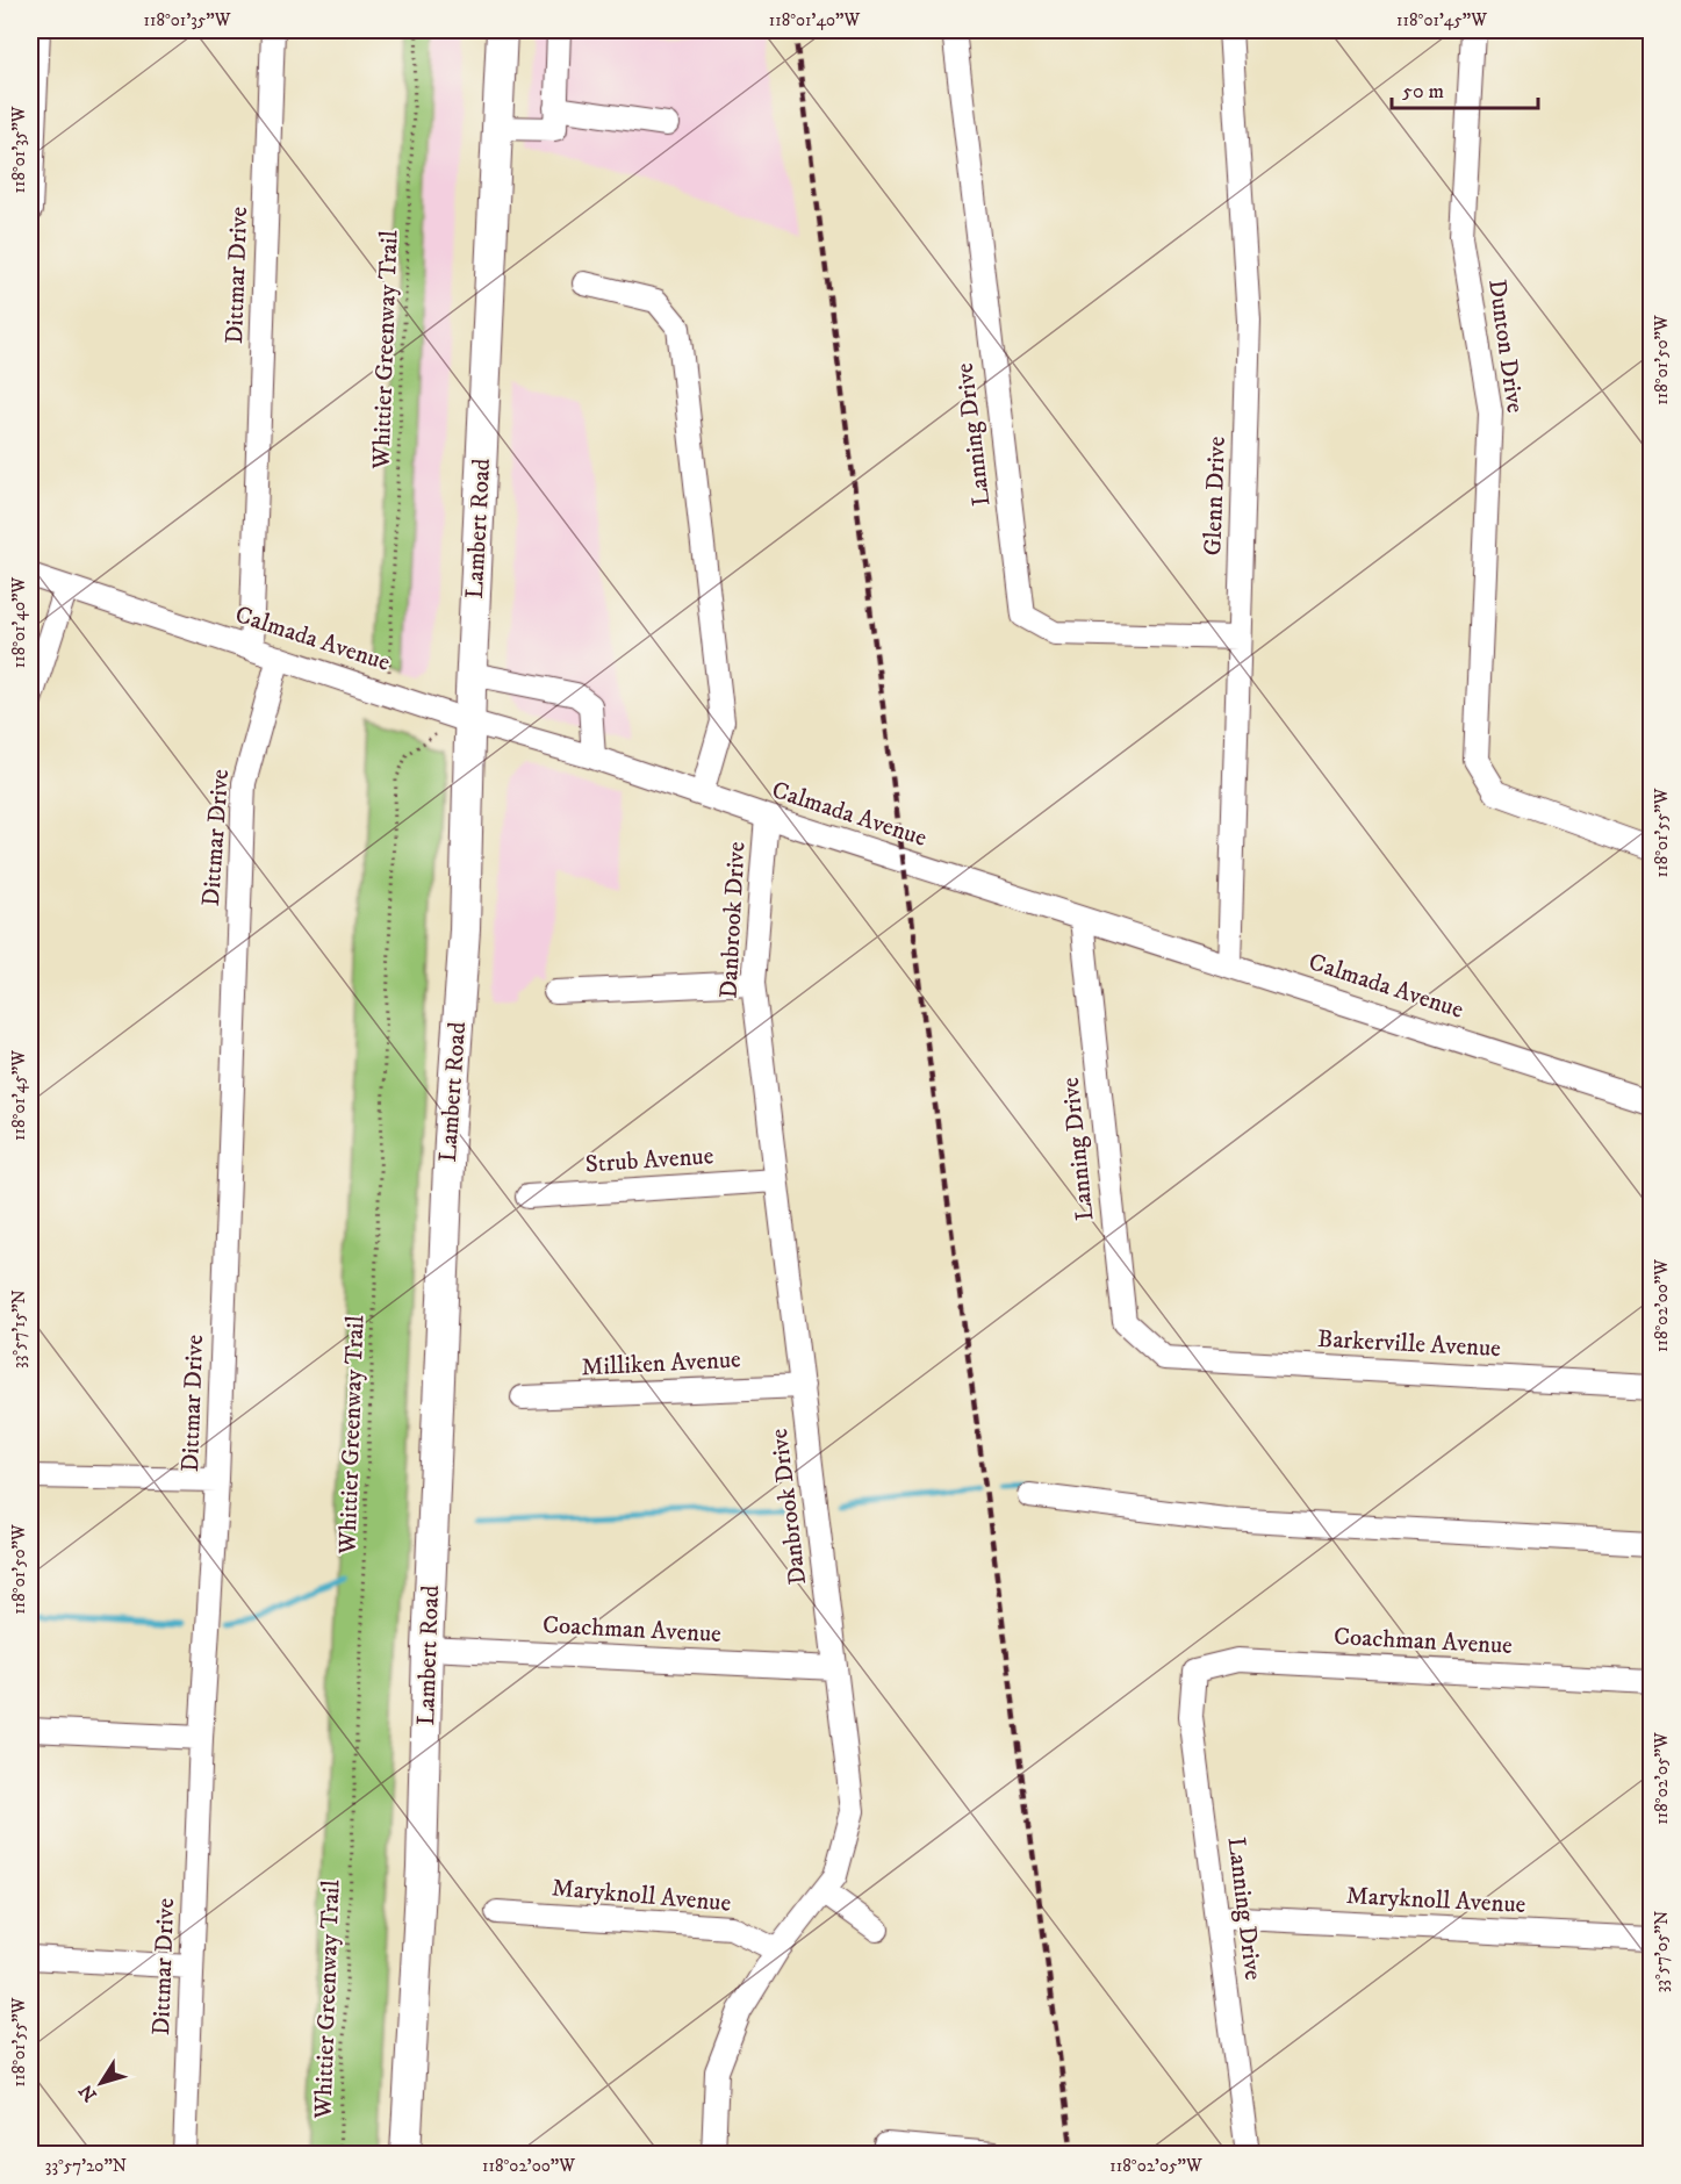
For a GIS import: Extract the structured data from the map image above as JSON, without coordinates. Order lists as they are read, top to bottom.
{
  "streets": {
    "main road": ["Lambert Road"],
    "street": [
      "Dittmar Drive",
      "Dunton Drive",
      "Lanning Drive",
      "Glenn Drive",
      "Calmada Avenue",
      "Danbrook Drive",
      "Strub Avenue",
      "Barkerville Avenue",
      "Milliken Avenue",
      "Coachman Avenue",
      "Maryknoll Avenue"
    ],
    "path": ["Whittier Greenway Trail"]
  },
  "crossings": [
    ["Dittmar Drive", "Calmada Avenue"],
    ["Lanning Drive", "Glenn Drive"],
    ["Lanning Drive", "Calmada Avenue"],
    ["Lanning Drive", "Barkerville Avenue"],
    ["Lanning Drive", "Coachman Avenue"],
    ["Lanning Drive", "Maryknoll Avenue"],
    ["Glenn Drive", "Calmada Avenue"],
    ["Lambert Road", "Calmada Avenue"],
    ["Lambert Road", "Coachman Avenue"],
    ["Calmada Avenue", "Danbrook Drive"],
    ["Danbrook Drive", "Strub Avenue"],
    ["Danbrook Drive", "Milliken Avenue"],
    ["Danbrook Drive", "Coachman Avenue"],
    ["Danbrook Drive", "Maryknoll Avenue"]
  ],
  "scale_bar": "50 m",
  "north": "bottom left",
  "coordinates": [
    "118°01'35\"W",
    "118°01'40\"W",
    "118°01'45\"W",
    "118°01'50\"W",
    "118°01'55\"W",
    "118°02'00\"W",
    "33°57'15\"N",
    "118°02'05\"W",
    "33°57'05\"N",
    "33°57'20\"N"
  ]
}
